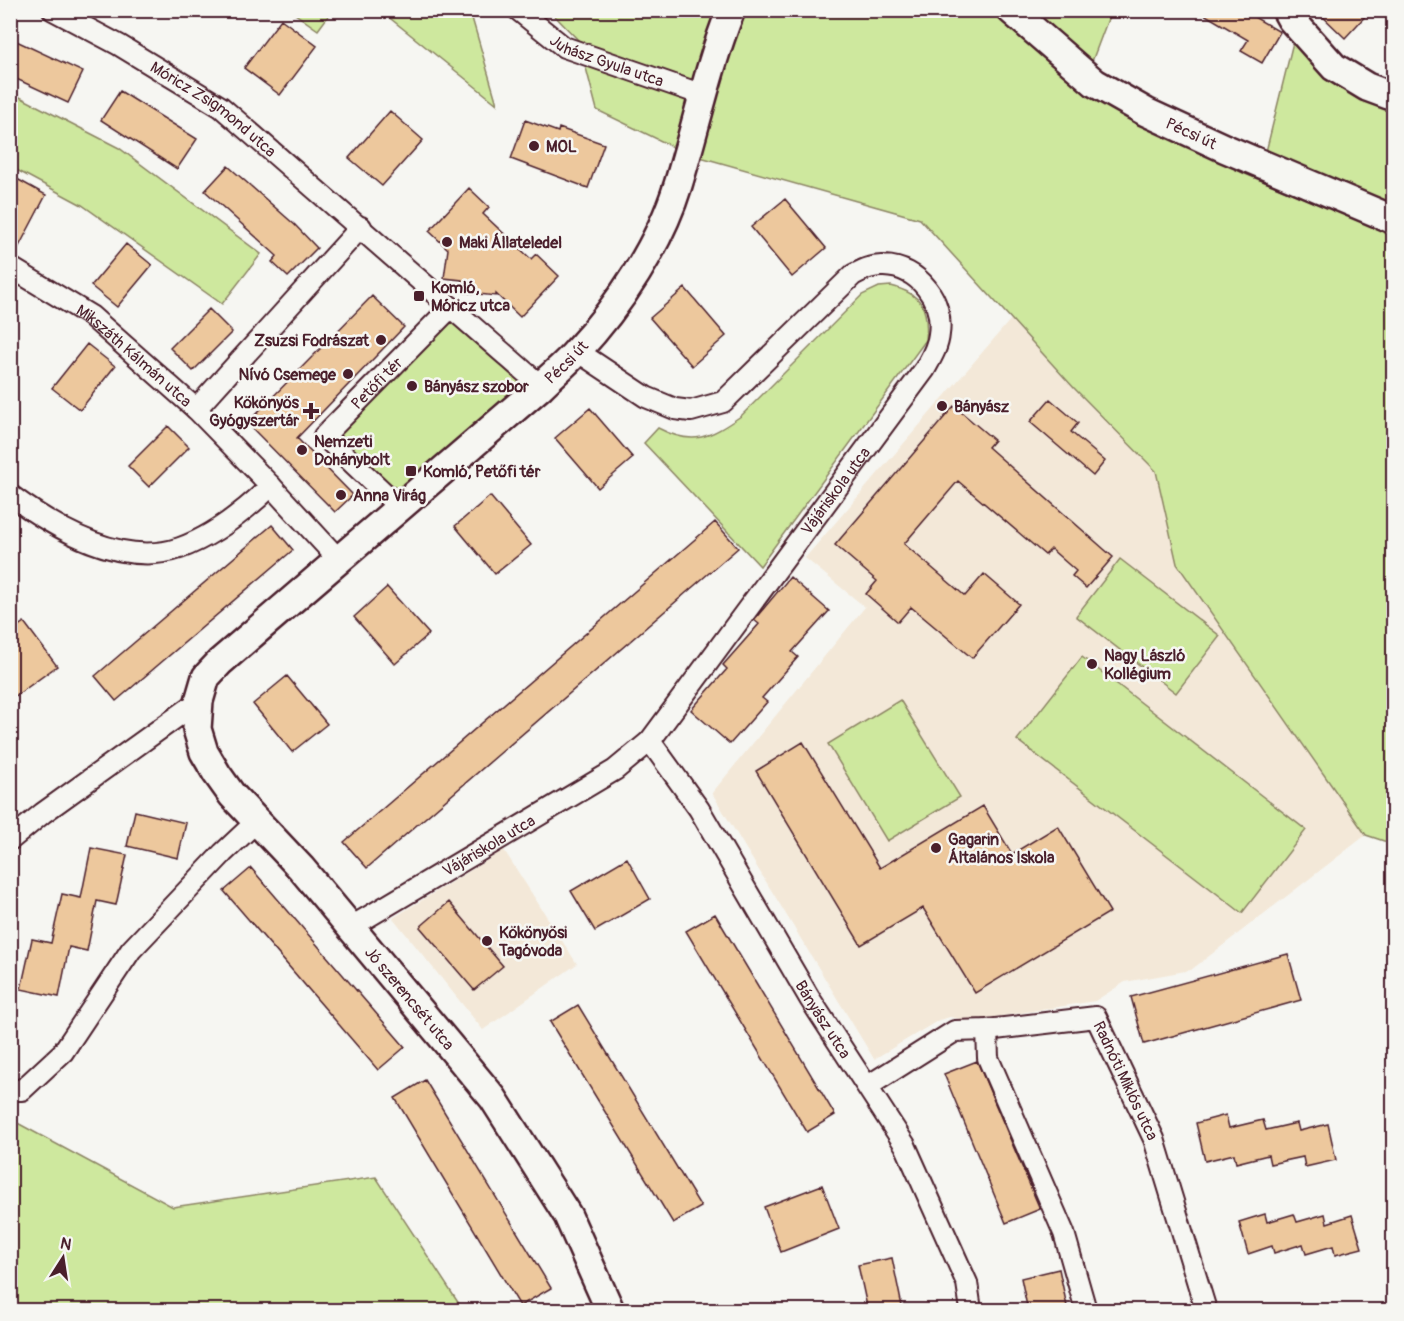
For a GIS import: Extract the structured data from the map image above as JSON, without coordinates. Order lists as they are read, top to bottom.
{
  "streets": {
    "main road": ["Pécsi út", "Jó szerencsét utca"],
    "street": [
      "Juhász Gyula utca",
      "Móricz Zsigmond utca",
      "Mikszáth Kálmán utca",
      "Petőfi tér",
      "Vájáriskola utca",
      "Bányász utca",
      "Radnóti Miklós utca"
    ]
  },
  "crossings": [
    ["Juhász Gyula utca", "Pécsi út"],
    ["Móricz Zsigmond utca", "Pécsi út"],
    ["Móricz Zsigmond utca", "Petőfi tér"],
    ["Pécsi út", "Mikszáth Kálmán utca"],
    ["Pécsi út", "Petőfi tér"],
    ["Pécsi út", "Vájáriskola utca"],
    ["Pécsi út", "Jó szerencsét utca"],
    ["Vájáriskola utca", "Jó szerencsét utca"],
    ["Vájáriskola utca", "Bányász utca"],
    ["Bányász utca", "Radnóti Miklós utca"]
  ],
  "places": {
    "other": [
      "MOL",
      "Maki Állateledel",
      "Zsuzsi Fodrászat",
      "Nívó Csemege",
      "Bányász szobor",
      "Bányász",
      "Nemzeti Dohánybolt",
      "Anna Virág",
      "Nagy László Kollégium",
      "Gagarin Általános Iskola",
      "Kökönyösi Tagóvoda"
    ],
    "transit": ["Komló, Móricz utca", "Komló, Petőfi tér"],
    "health": ["Kökönyös Gyógyszertár"]
  },
  "north": "top"
}
